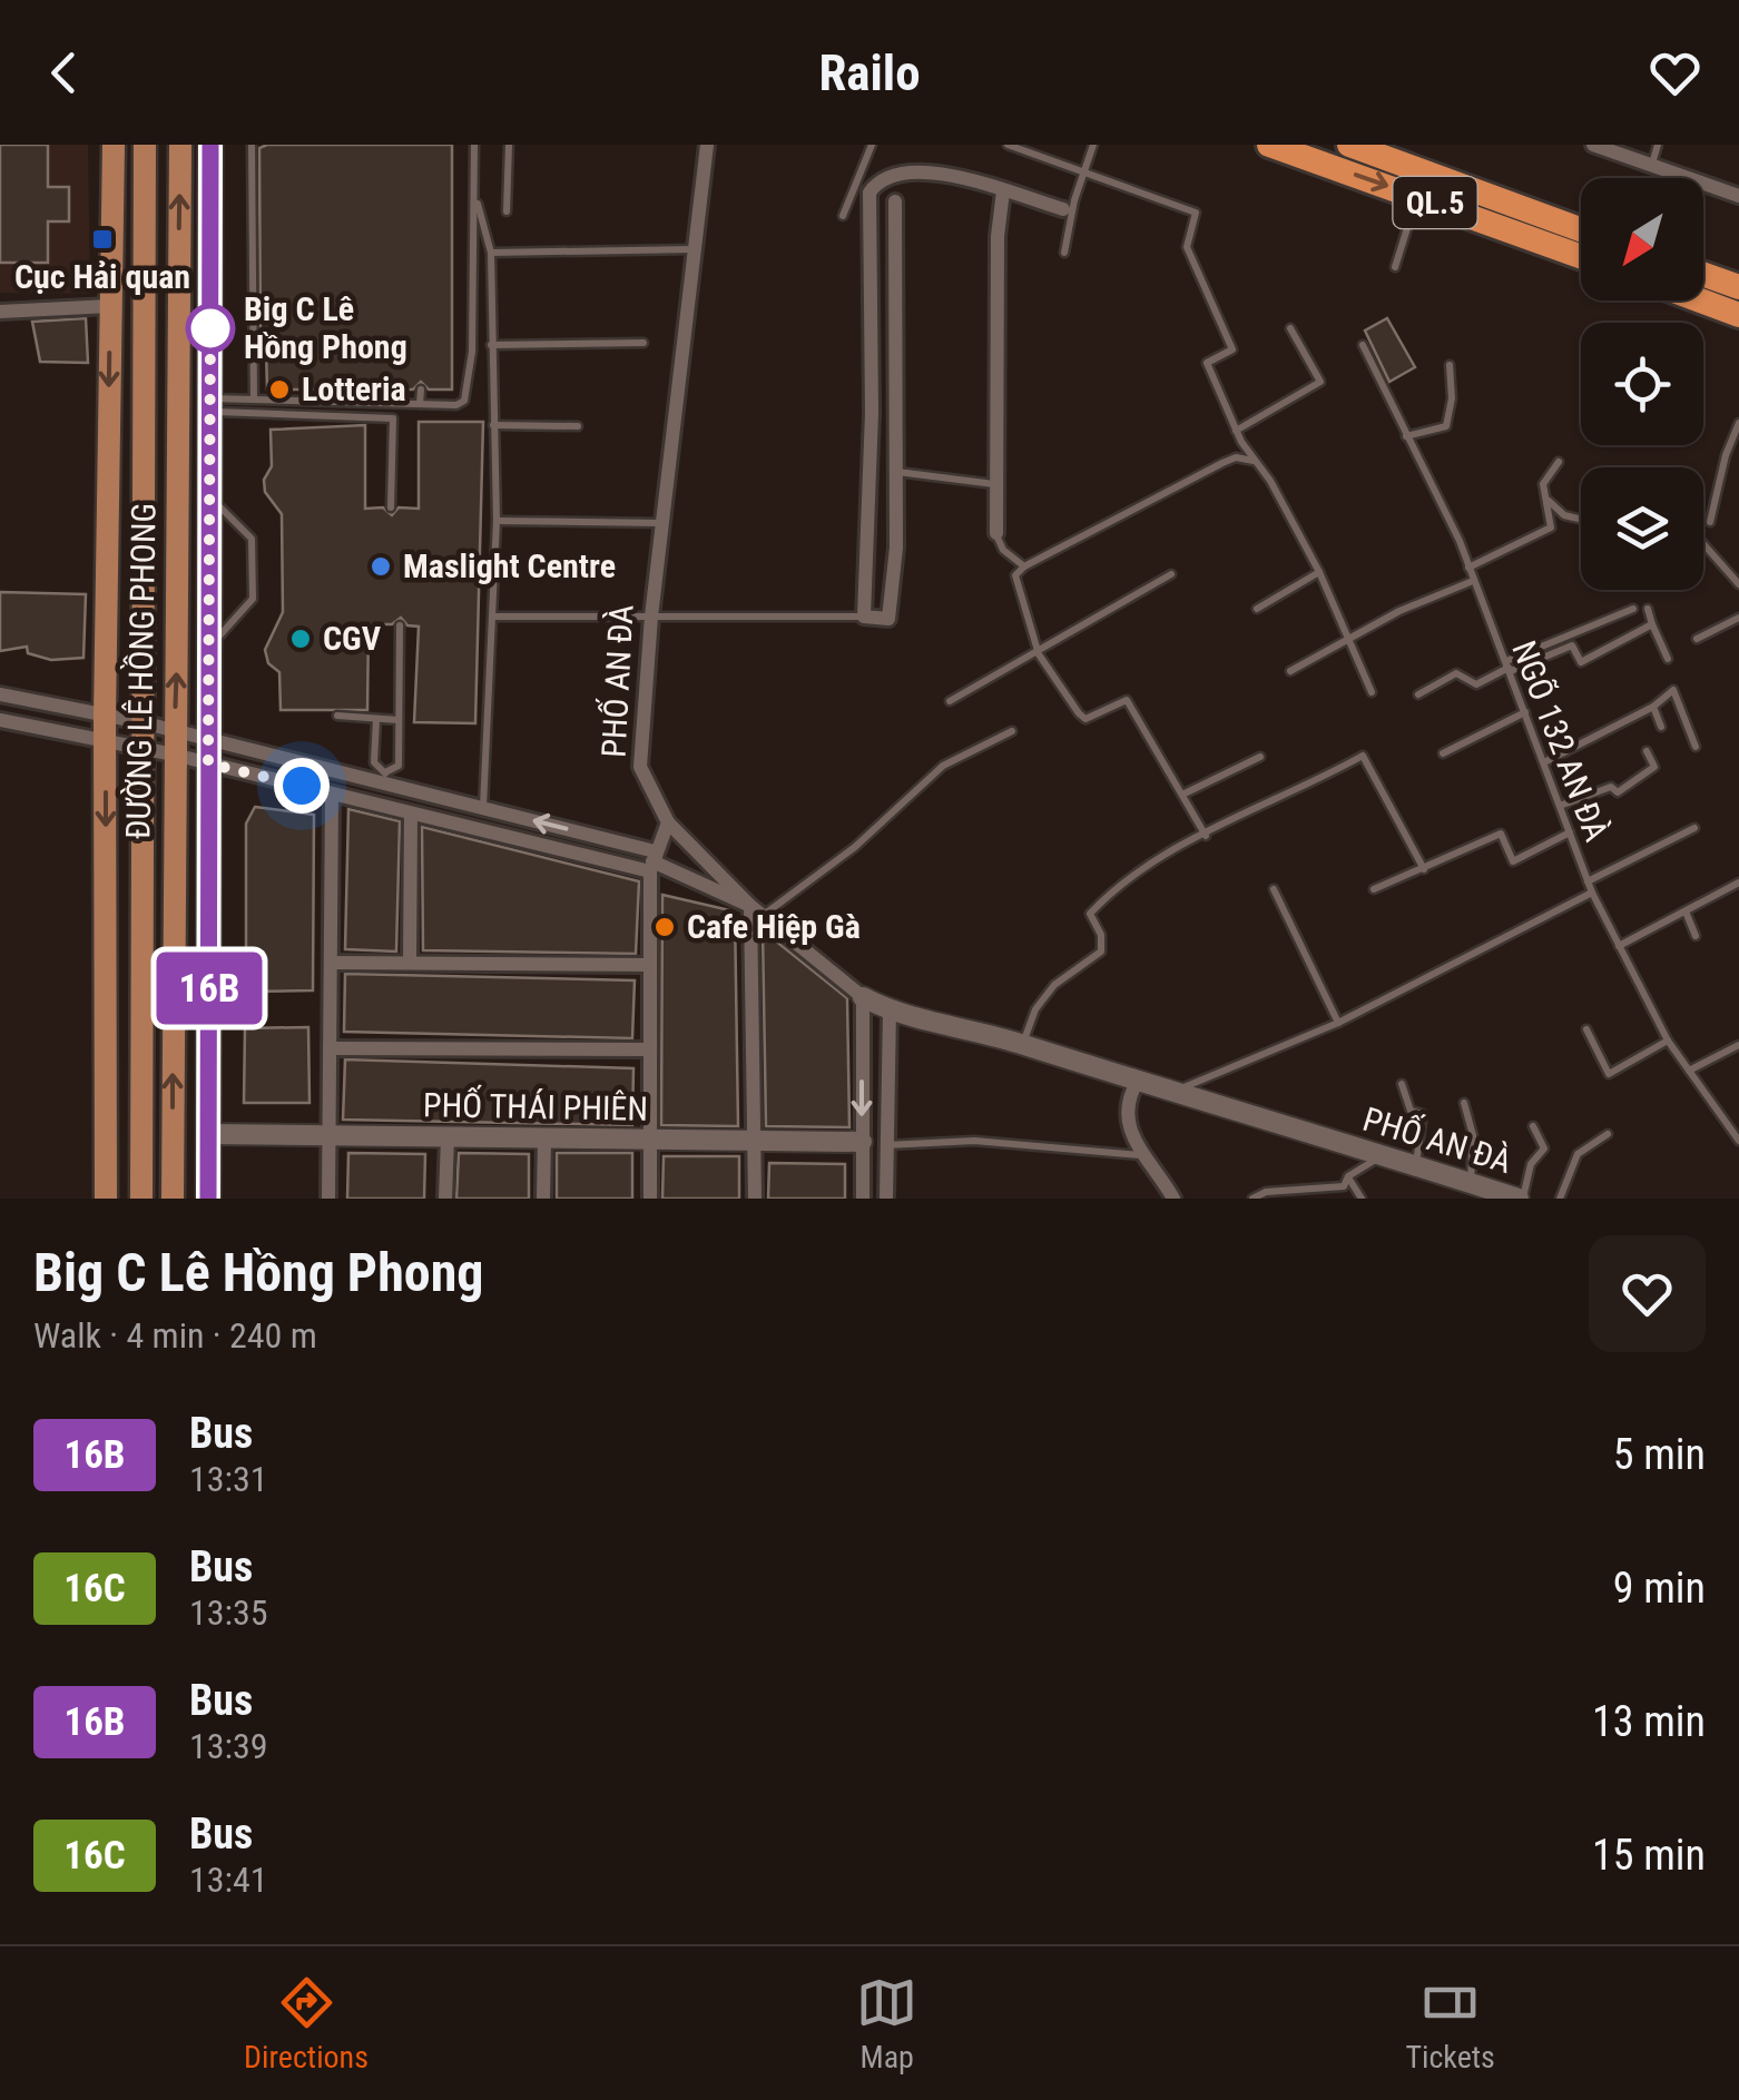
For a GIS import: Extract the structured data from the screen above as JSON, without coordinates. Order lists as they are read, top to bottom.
{
  "streets": {
    "highway": ["QL.5"],
    "main road": ["ĐƯỜNG LÊ HỒNG PHONG"],
    "street": ["PHỐ AN ĐÀ", "PHỐ THÁI PHIÊN"],
    "lane": ["NGÕ 132 AN ĐÀ"]
  },
  "crossings": [
    ["ĐƯỜNG LÊ HỒNG PHONG", "PHỐ THÁI PHIÊN"]
  ],
  "places": {
    "transit": ["Cục Hải quan"],
    "other": [
      "Big C Lê Hồng Phong",
      "Lotteria",
      "Maslight Centre",
      "CGV",
      "Cafe Hiệp Gà"
    ]
  },
  "lines": ["bus line 16B"],
  "north": "bottom left",
  "page": {
    "header": "Railo",
    "on_map": "16B",
    "heading": ["Big C Lê Hồng Phong", "Walk · 4 min · 240 m"],
    "list": [
      {
        "mark": "16B",
        "name": "Bus",
        "note": "13:31",
        "value": "5 min"
      },
      {
        "mark": "16C",
        "name": "Bus",
        "note": "13:35",
        "value": "9 min"
      },
      {
        "mark": "16B",
        "name": "Bus",
        "note": "13:39",
        "value": "13 min"
      },
      {
        "mark": "16C",
        "name": "Bus",
        "note": "13:41",
        "value": "15 min"
      }
    ],
    "tabs": ["Directions", "Map", "Tickets"]
  }
}
